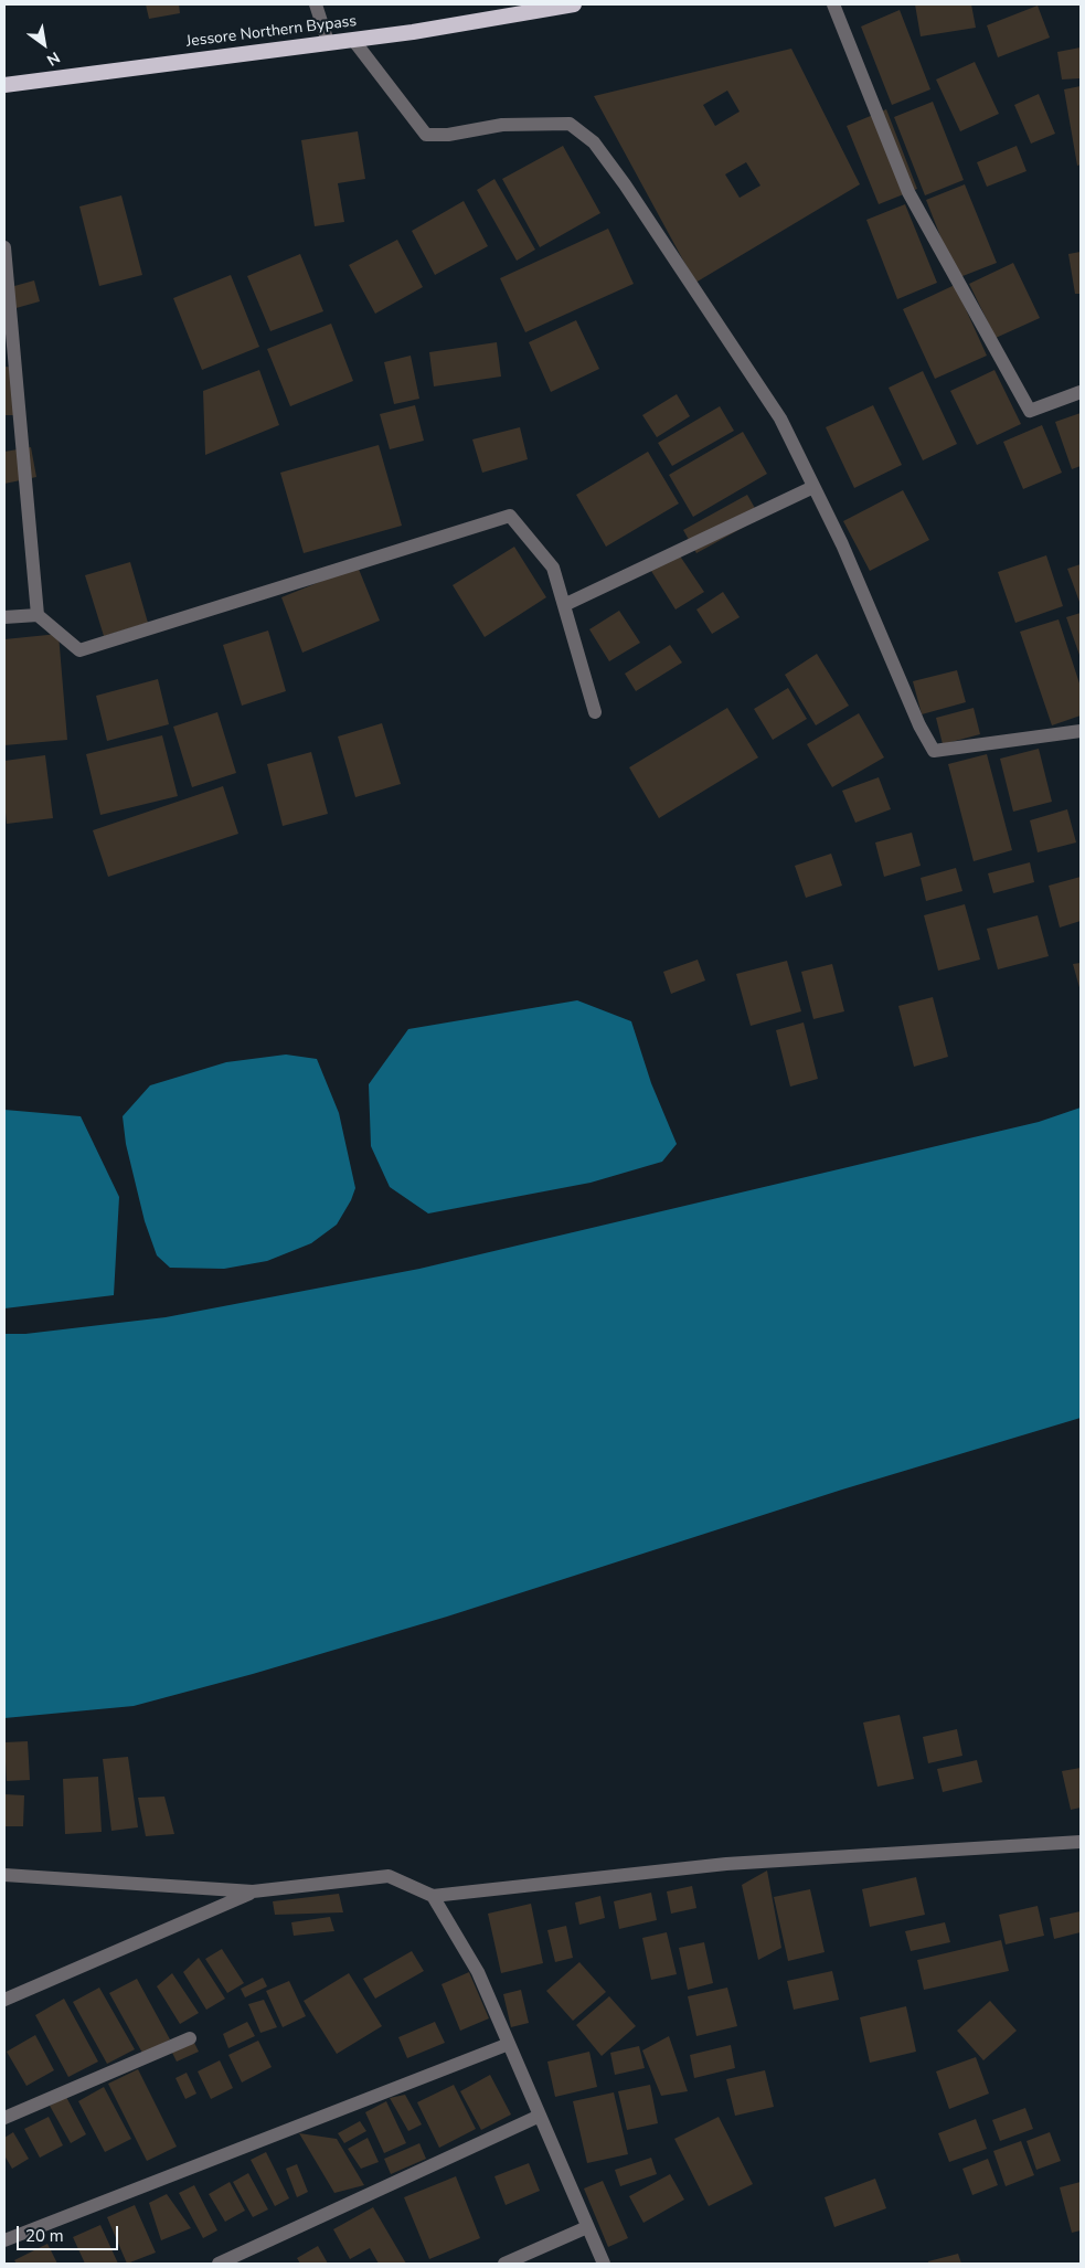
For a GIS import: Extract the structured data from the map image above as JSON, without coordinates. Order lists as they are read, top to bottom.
{
  "streets": {
    "highway": ["Jessore Northern Bypass"]
  },
  "scale_bar": "20 m",
  "north": "bottom right"
}
